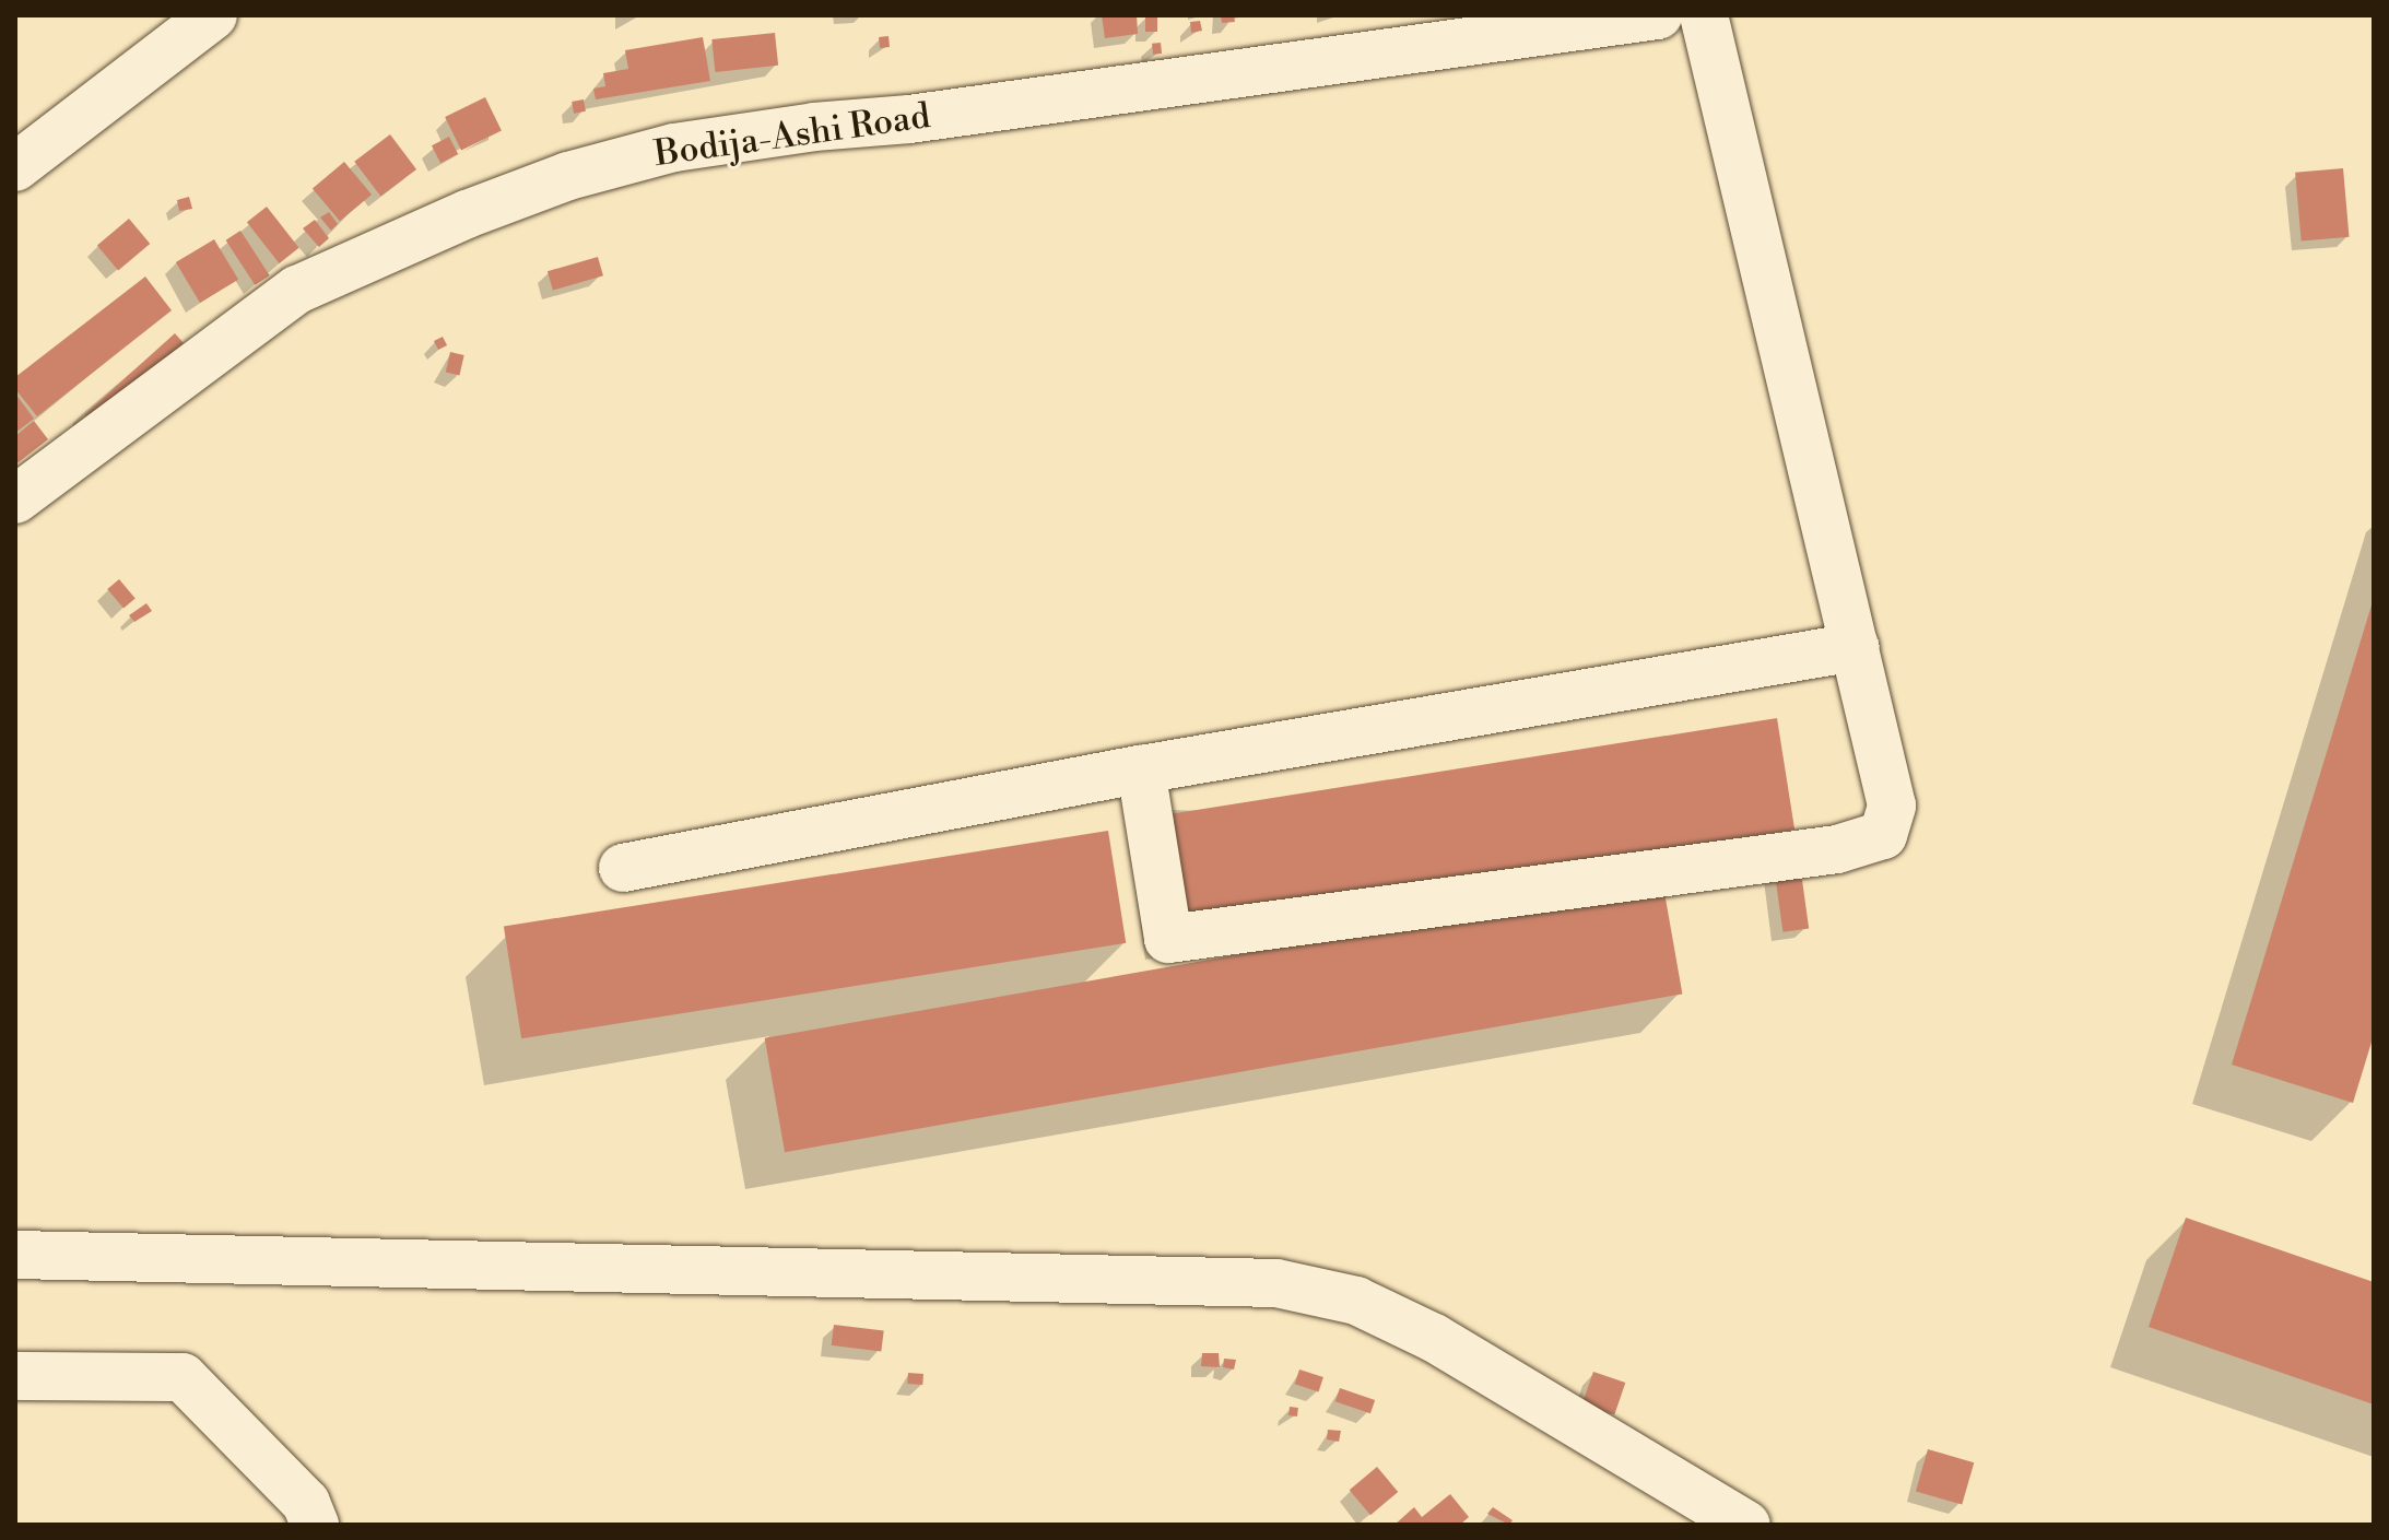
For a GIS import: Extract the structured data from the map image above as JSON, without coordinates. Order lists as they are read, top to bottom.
{
  "streets": {
    "street": ["Bodija-Ashi Road"]
  }
}
